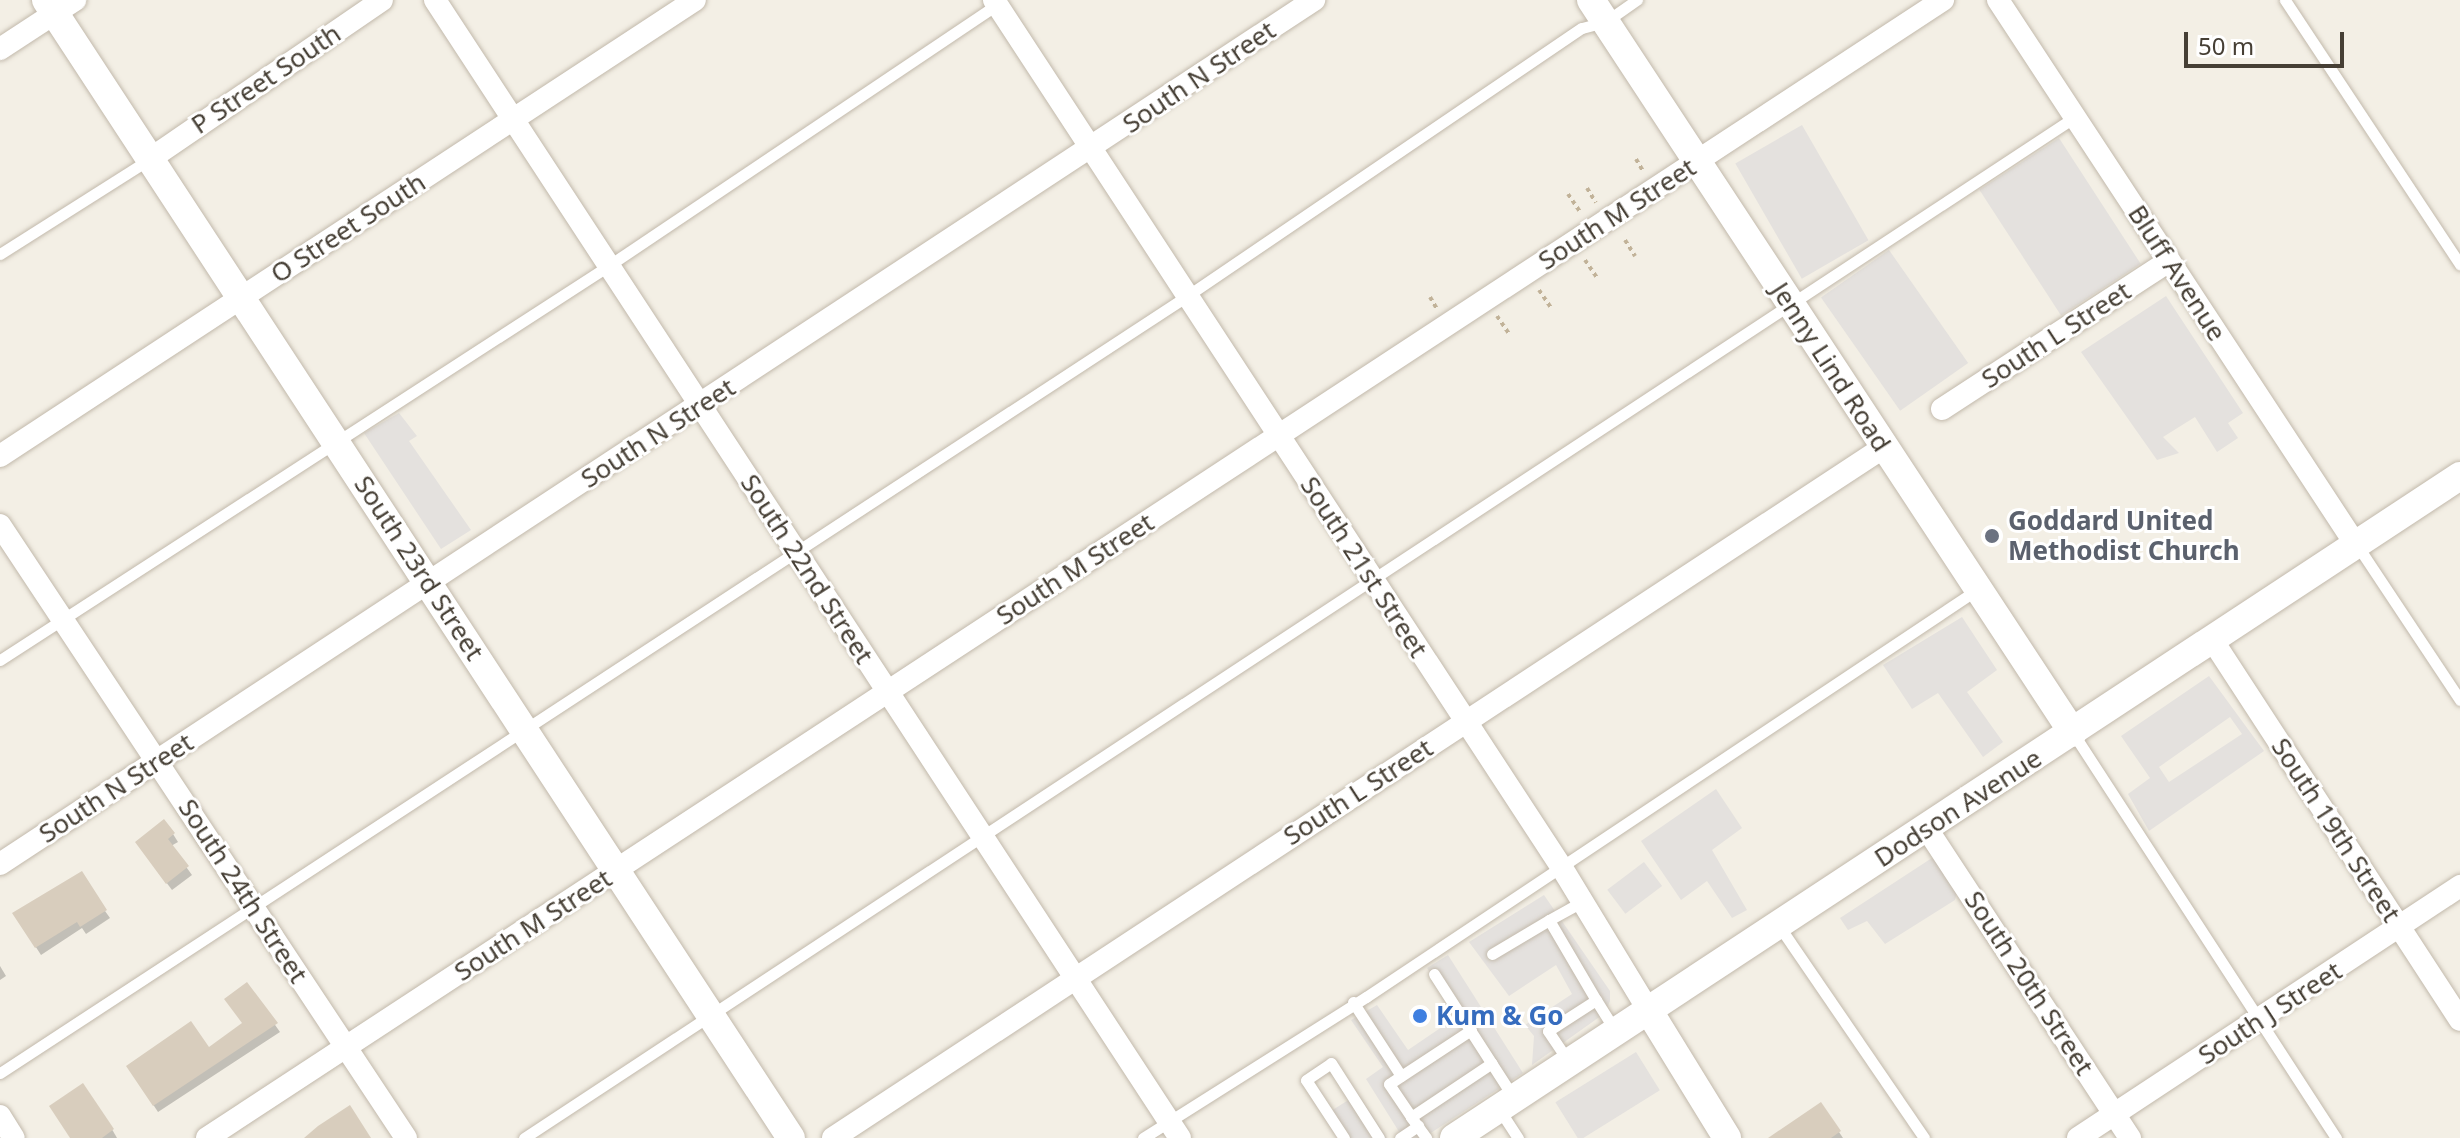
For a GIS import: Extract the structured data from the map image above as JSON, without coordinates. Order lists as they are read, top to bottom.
{
  "streets": {
    "street": [
      "South N Street",
      "P Street South",
      "South M Street",
      "O Street South",
      "Bluff Avenue",
      "South L Street",
      "Jenny Lind Road",
      "South 21st Street",
      "South 23rd Street",
      "South 22nd Street",
      "Dodson Avenue",
      "South 19th Street",
      "South 24th Street",
      "South 20th Street",
      "South J Street"
    ]
  },
  "crossings": [
    ["South N Street", "South 21st Street"],
    ["South N Street", "South 23rd Street"],
    ["South N Street", "South 22nd Street"],
    ["South N Street", "South 24th Street"],
    ["P Street South", "South 23rd Street"],
    ["South M Street", "Jenny Lind Road"],
    ["South M Street", "South 21st Street"],
    ["South M Street", "South 23rd Street"],
    ["South M Street", "South 22nd Street"],
    ["South M Street", "South 24th Street"],
    ["O Street South", "South 23rd Street"],
    ["O Street South", "South 22nd Street"],
    ["Bluff Avenue", "South L Street"],
    ["Bluff Avenue", "Dodson Avenue"],
    ["South L Street", "Jenny Lind Road"],
    ["South L Street", "South 21st Street"],
    ["South L Street", "South 22nd Street"],
    ["Jenny Lind Road", "Dodson Avenue"],
    ["South 21st Street", "Dodson Avenue"],
    ["Dodson Avenue", "South 19th Street"],
    ["Dodson Avenue", "South 20th Street"],
    ["South 19th Street", "South J Street"],
    ["South 20th Street", "South J Street"]
  ],
  "places": ["Goddard United Methodist Church", "Kum & Go"],
  "scale_bar": "50 m"
}
